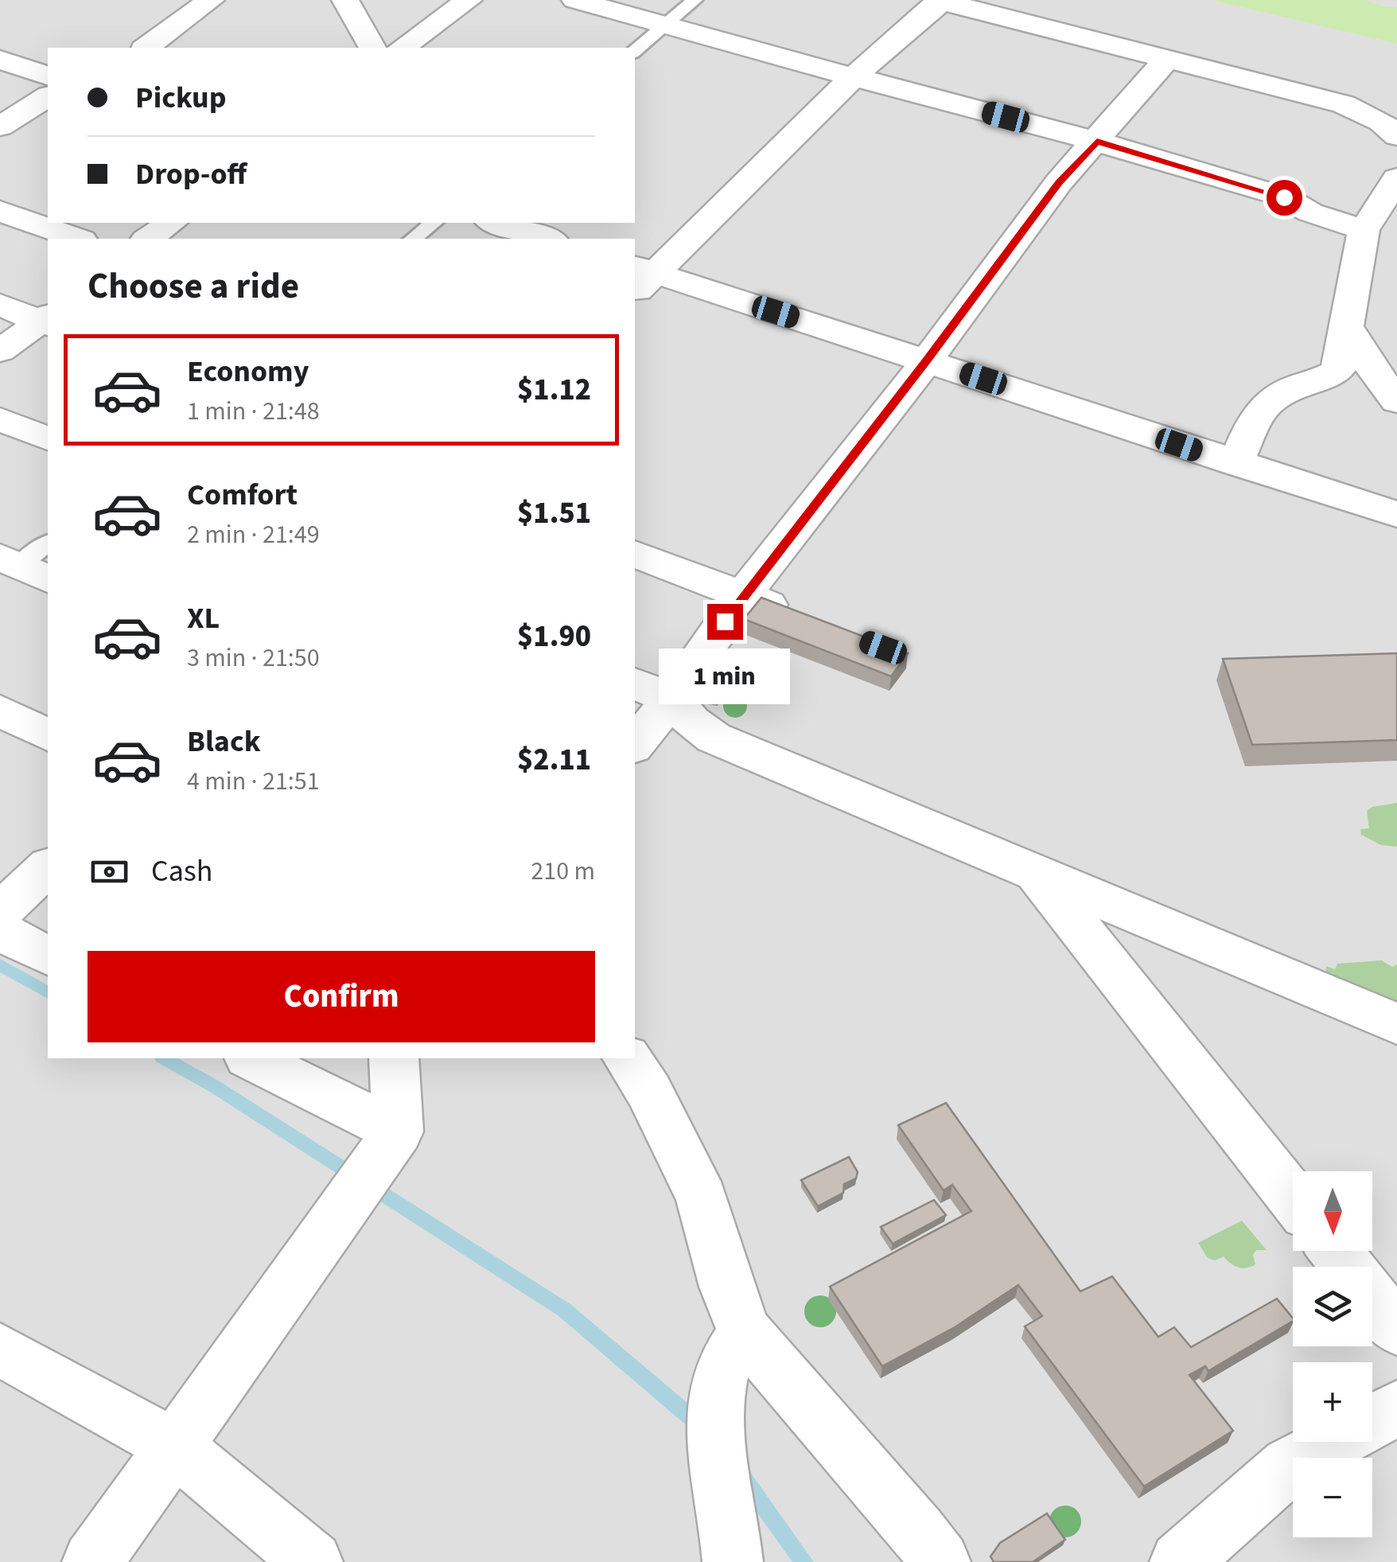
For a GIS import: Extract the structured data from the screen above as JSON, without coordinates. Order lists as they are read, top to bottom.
{
  "north": "bottom",
  "page": {
    "banner": ["Pickup", "Drop-off"],
    "heading": "Choose a ride",
    "list": [
      {
        "name": "Economy",
        "note": "1 min · 21:48",
        "value": "$1.12"
      },
      {
        "name": "Comfort",
        "note": "2 min · 21:49",
        "value": "$1.51"
      },
      {
        "name": "XL",
        "note": "3 min · 21:50",
        "value": "$1.90"
      },
      {
        "name": "Black",
        "note": "4 min · 21:51",
        "value": "$2.11"
      }
    ],
    "bubble": "1 min",
    "pay": ["Cash", "210 m"],
    "buttons": "Confirm",
    "map_buttons": ["+", "−"]
  }
}
